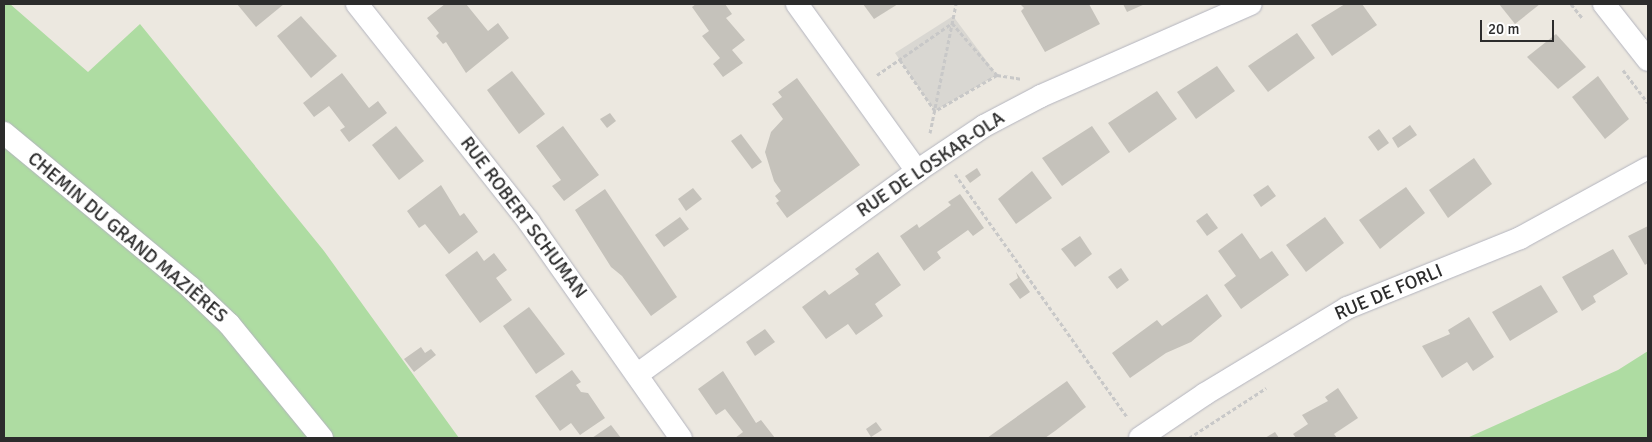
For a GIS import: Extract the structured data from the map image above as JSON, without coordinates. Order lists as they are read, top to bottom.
{
  "streets": {
    "street": [
      "RUE DE LOSKAR-OLA",
      "RUE ROBERT SCHUMAN",
      "CHEMIN DU GRAND MAZIÈRES",
      "RUE DE FORLI"
    ]
  },
  "crossings": [
    ["RUE DE LOSKAR-OLA", "RUE ROBERT SCHUMAN"]
  ],
  "scale_bar": "20 m"
}
